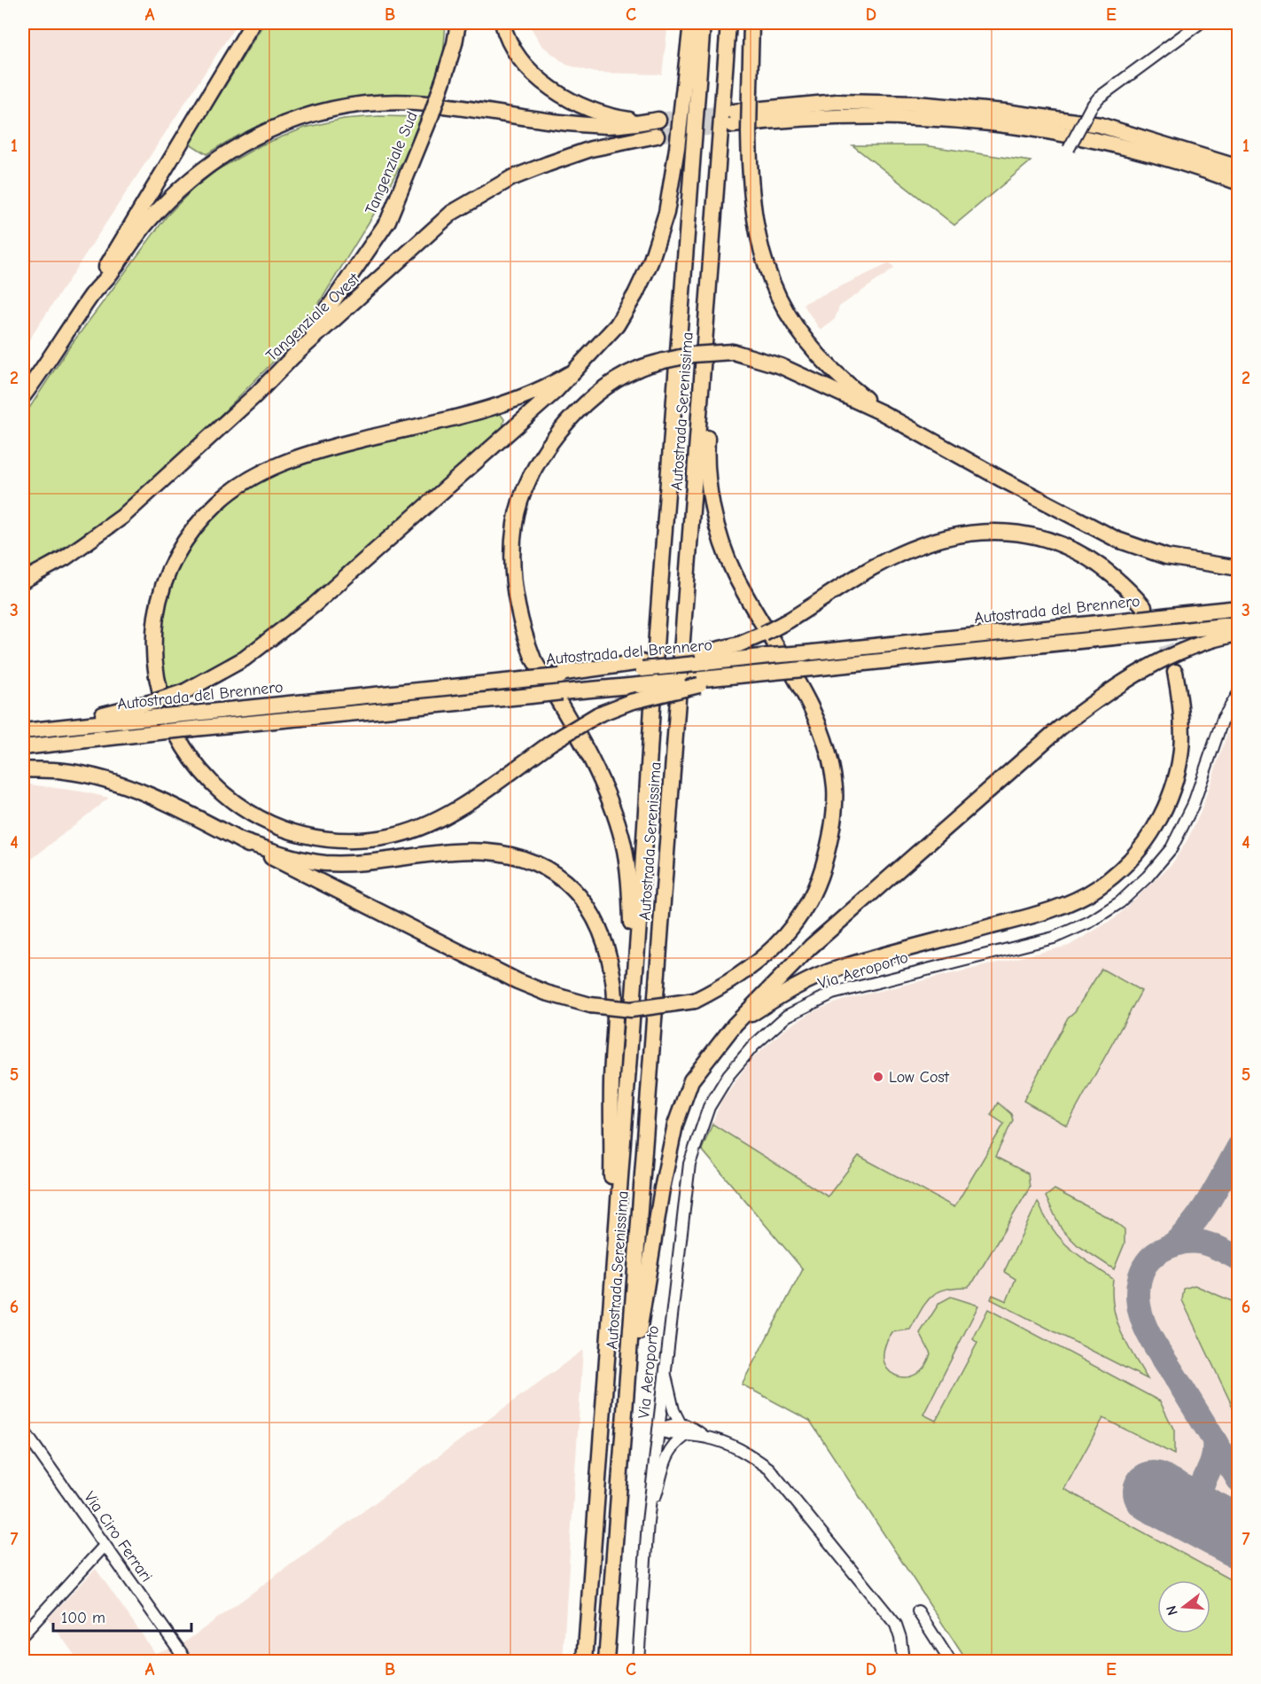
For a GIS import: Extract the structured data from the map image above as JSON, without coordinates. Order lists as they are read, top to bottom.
{
  "streets": {
    "highway": [
      "Tangenziale Sud",
      "Tangenziale Ovest",
      "Autostrada Serenissima",
      "Autostrada del Brennero"
    ],
    "street": ["Via Aeroporto", "Via Ciro Ferrari"]
  },
  "crossings": [
    ["Tangenziale Sud", "Tangenziale Ovest"]
  ],
  "places": ["Low Cost"],
  "scale_bar": "100 m",
  "north": "left",
  "grid": {
    "columns": [
      "A",
      "B",
      "C",
      "D",
      "E"
    ],
    "rows": [
      "1",
      "2",
      "3",
      "4",
      "5",
      "6",
      "7"
    ]
  }
}
